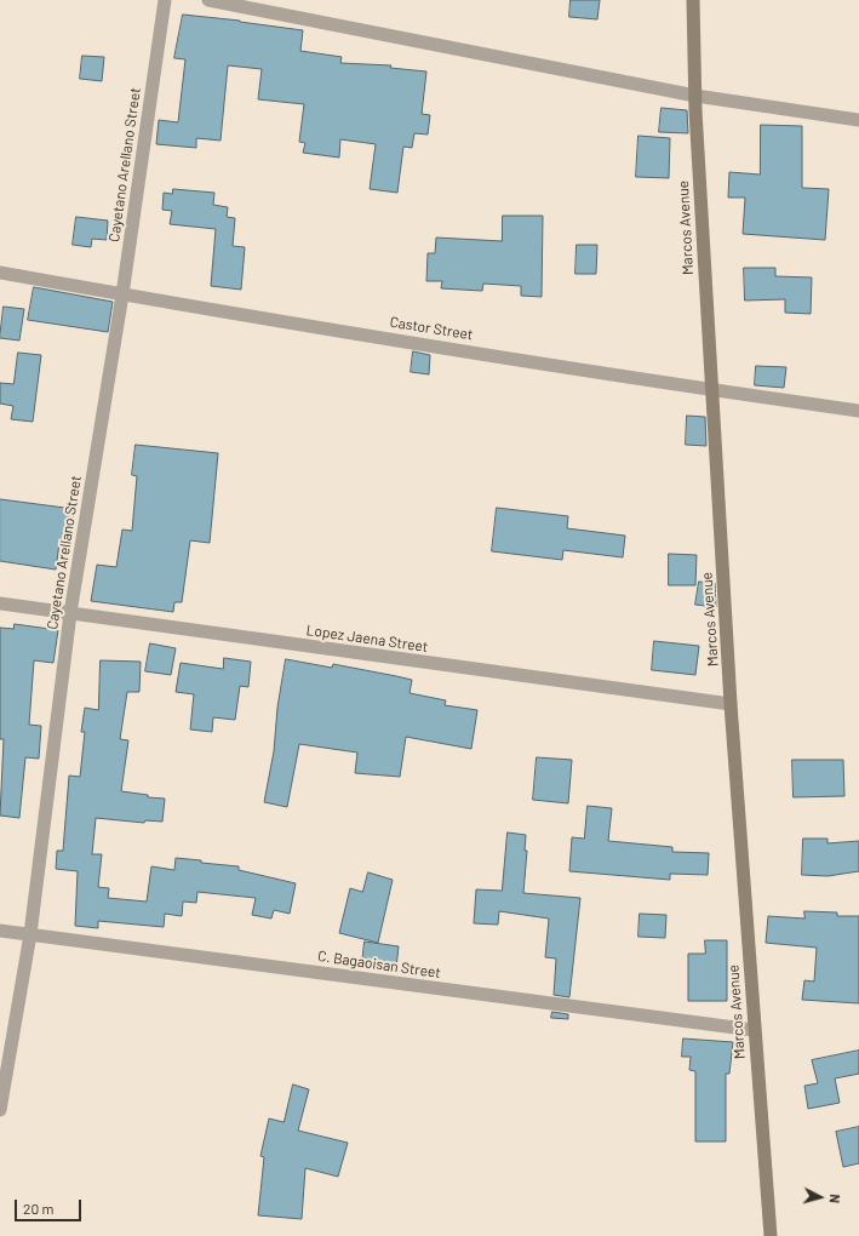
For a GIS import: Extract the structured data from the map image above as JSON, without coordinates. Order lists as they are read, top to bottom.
{
  "streets": {
    "main road": ["Marcos Avenue"],
    "street": [
      "Cayetano Arellano Street",
      "Castor Street",
      "Lopez Jaena Street",
      "C. Bagaoisan Street"
    ]
  },
  "crossings": [
    ["Cayetano Arellano Street", "Castor Street"],
    ["Cayetano Arellano Street", "Lopez Jaena Street"],
    ["Cayetano Arellano Street", "C. Bagaoisan Street"],
    ["Marcos Avenue", "Castor Street"],
    ["Marcos Avenue", "Lopez Jaena Street"],
    ["Marcos Avenue", "C. Bagaoisan Street"]
  ],
  "scale_bar": "20 m",
  "north": "right"
}
